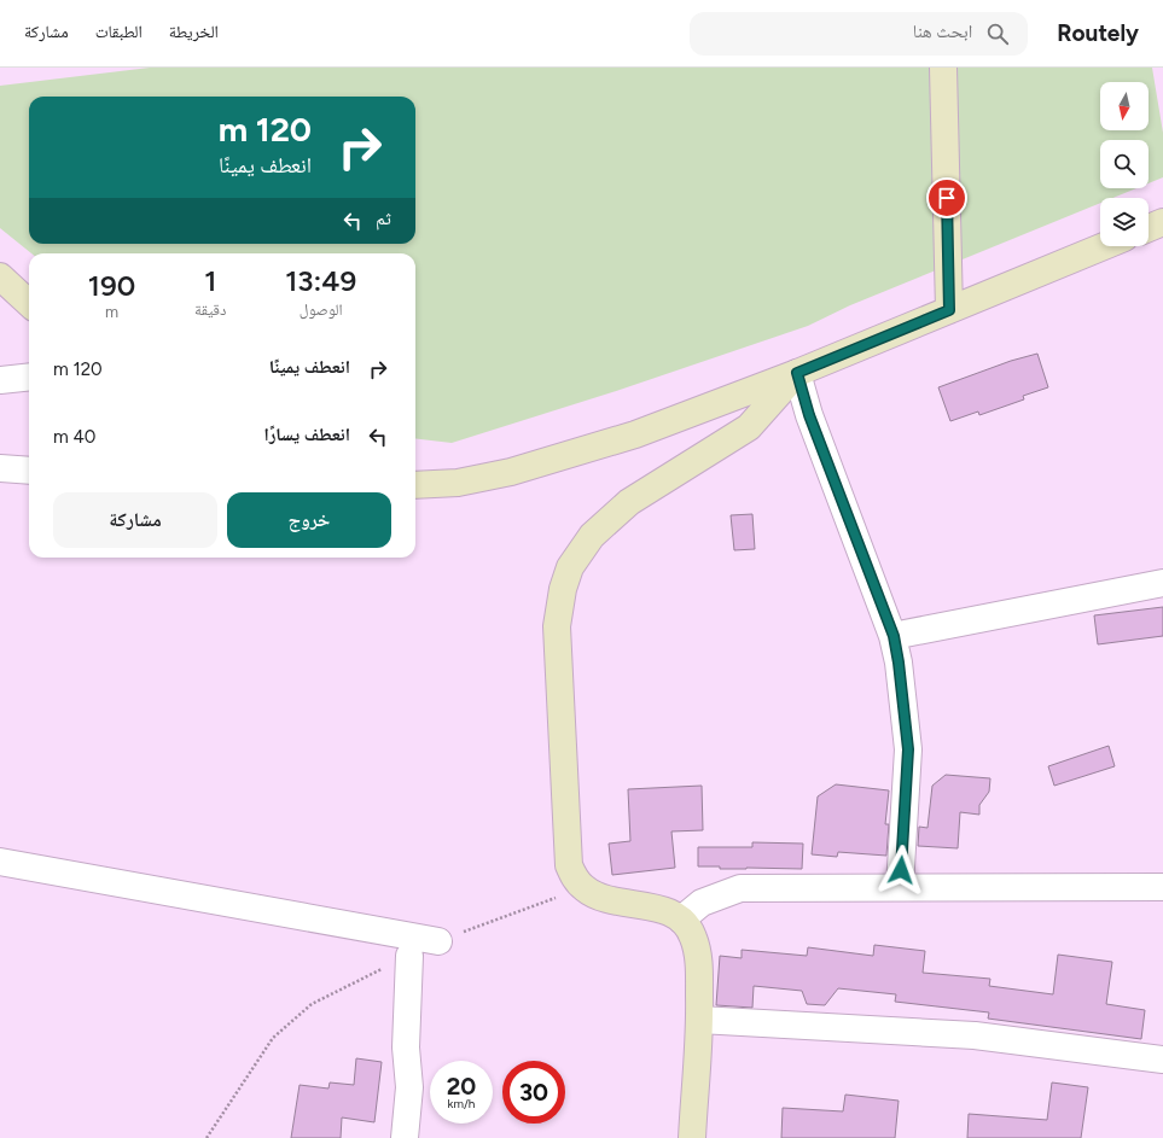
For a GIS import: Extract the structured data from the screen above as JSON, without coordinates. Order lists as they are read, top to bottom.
{
  "north": "bottom",
  "page": {
    "header": "Routely",
    "search": "ابحث هنا",
    "nav": ["الخريطة", "الطبقات", "مشاركة"],
    "turn": ["120 m", "انعطف يمينًا"],
    "then": "ثم",
    "eta": [
      "13:49",
      "الوصول",
      "1",
      "دقيقة",
      "190",
      "m"
    ],
    "list": [
      {
        "name": "انعطف يمينًا",
        "value": "120 m"
      },
      {
        "name": "انعطف يسارًا",
        "value": "40 m"
      }
    ],
    "buttons": ["خروج", "مشاركة"],
    "speed": "20 km/h",
    "limit": "30"
  }
}
